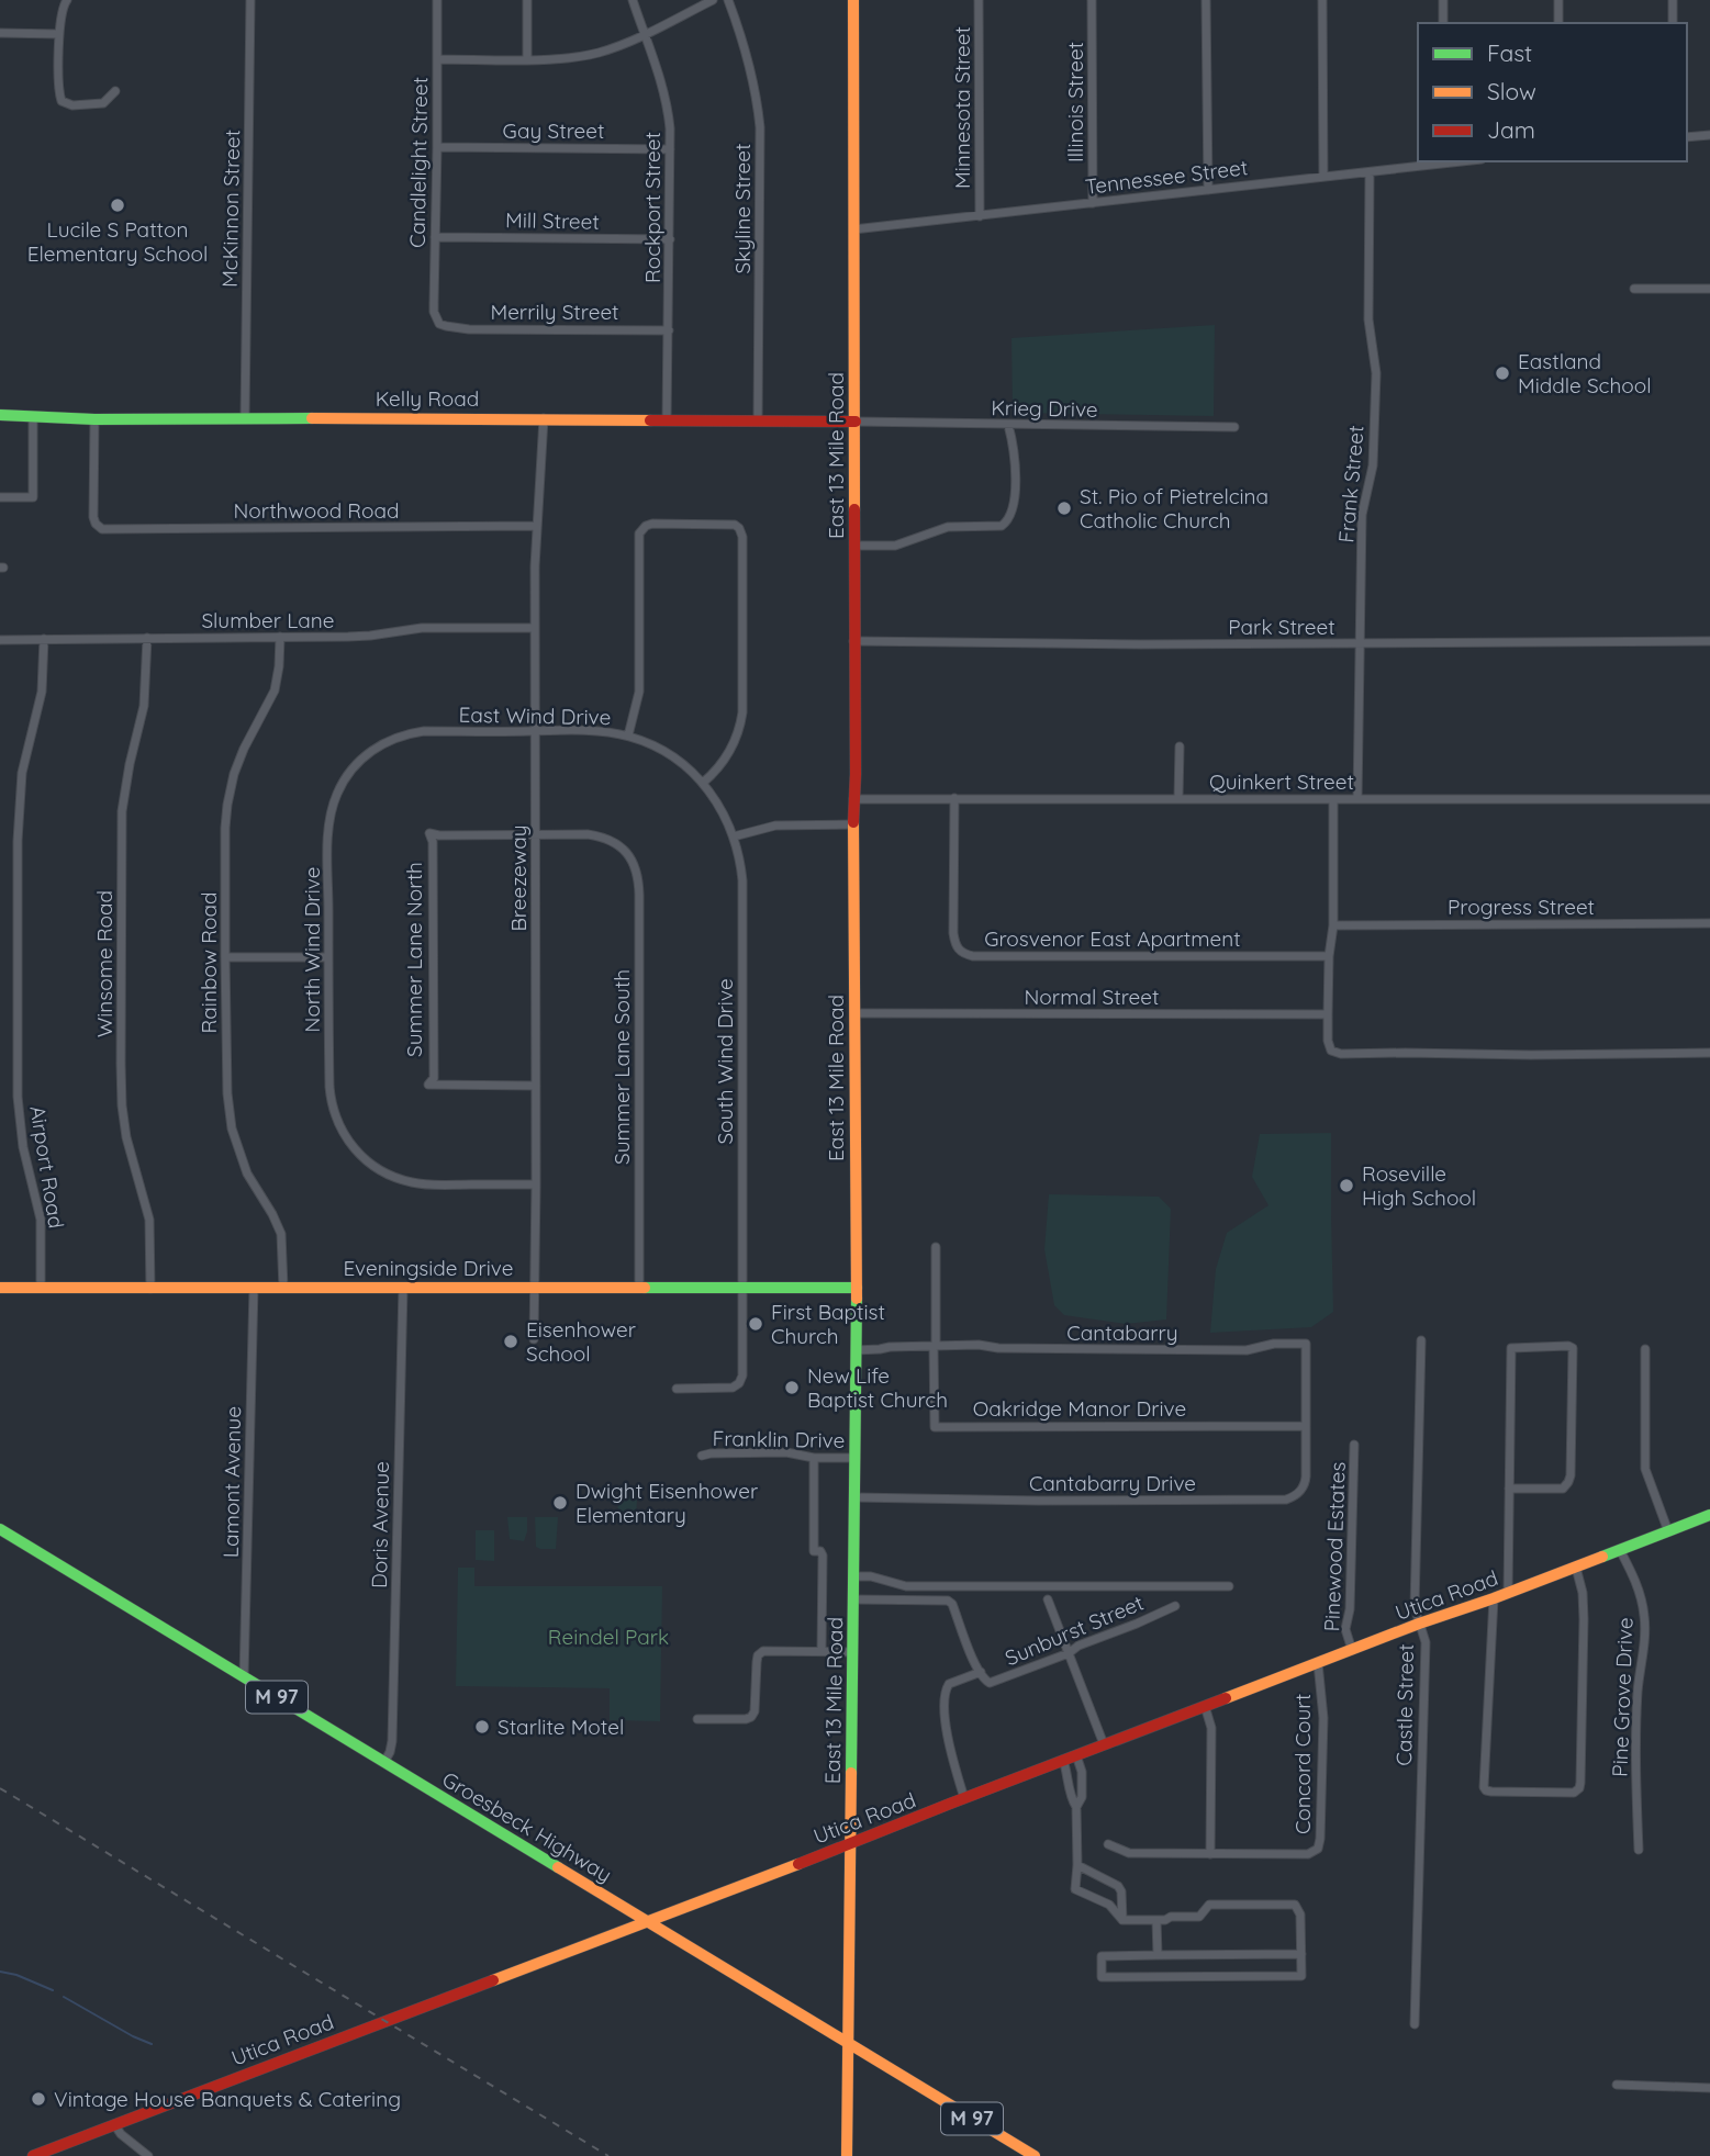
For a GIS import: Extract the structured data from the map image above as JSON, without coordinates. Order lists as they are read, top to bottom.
{
  "streets": {
    "main road": [
      "Kelly Road",
      "East 13 Mile Road",
      "Eveningside Drive",
      "Utica Road",
      "M 97",
      "Groesbeck Highway"
    ],
    "street": [
      "Illinois Street",
      "Minnesota Street",
      "Gay Street",
      "Candlelight Street",
      "Tennessee Street",
      "Rockport Street",
      "McKinnon Street",
      "Skyline Street",
      "Mill Street",
      "Merrily Street",
      "Krieg Drive",
      "Frank Street",
      "Northwood Road",
      "Slumber Lane",
      "Park Street",
      "East Wind Drive",
      "Quinkert Street",
      "Breezeway",
      "Progress Street",
      "Grosvenor East Apartment",
      "North Wind Drive",
      "Summer Lane North",
      "Rainbow Road",
      "Winsome Road",
      "Normal Street",
      "South Wind Drive",
      "Summer Lane South",
      "Airport Road",
      "Cantabarry",
      "Oakridge Manor Drive",
      "Franklin Drive",
      "Lamont Avenue",
      "Cantabarry Drive",
      "Doris Avenue",
      "Pinewood Estates",
      "Sunburst Street",
      "Pine Grove Drive",
      "Castle Street",
      "Concord Court"
    ]
  },
  "crossings": [
    ["Illinois Street", "Tennessee Street"],
    ["Minnesota Street", "Tennessee Street"],
    ["Gay Street", "Candlelight Street"],
    ["Gay Street", "Rockport Street"],
    ["Candlelight Street", "Mill Street"],
    ["Candlelight Street", "Merrily Street"],
    ["Tennessee Street", "East 13 Mile Road"],
    ["Tennessee Street", "Frank Street"],
    ["Rockport Street", "Mill Street"],
    ["Rockport Street", "Merrily Street"],
    ["Rockport Street", "Kelly Road"],
    ["McKinnon Street", "Kelly Road"],
    ["Skyline Street", "Kelly Road"],
    ["Kelly Road", "Krieg Drive"],
    ["Kelly Road", "East 13 Mile Road"],
    ["Kelly Road", "Northwood Road"],
    ["Kelly Road", "Breezeway"],
    ["Krieg Drive", "East 13 Mile Road"],
    ["East 13 Mile Road", "Park Street"],
    ["East 13 Mile Road", "Quinkert Street"],
    ["East 13 Mile Road", "Normal Street"],
    ["East 13 Mile Road", "Eveningside Drive"],
    ["East 13 Mile Road", "Cantabarry"],
    ["East 13 Mile Road", "Franklin Drive"],
    ["East 13 Mile Road", "Cantabarry Drive"],
    ["East 13 Mile Road", "Utica Road"],
    ["East 13 Mile Road", "Sunburst Street"],
    ["East 13 Mile Road", "Groesbeck Highway"],
    ["Frank Street", "Park Street"],
    ["Frank Street", "Quinkert Street"],
    ["Northwood Road", "Breezeway"],
    ["Slumber Lane", "Breezeway"],
    ["Slumber Lane", "Rainbow Road"],
    ["Slumber Lane", "Winsome Road"],
    ["Slumber Lane", "Airport Road"],
    ["East Wind Drive", "Breezeway"],
    ["East Wind Drive", "North Wind Drive"],
    ["East Wind Drive", "South Wind Drive"],
    ["Quinkert Street", "Grosvenor East Apartment"],
    ["Breezeway", "North Wind Drive"],
    ["Breezeway", "Summer Lane North"],
    ["Breezeway", "Summer Lane South"],
    ["Breezeway", "Eveningside Drive"],
    ["Summer Lane North", "Summer Lane South"],
    ["Rainbow Road", "Eveningside Drive"],
    ["Winsome Road", "Eveningside Drive"],
    ["South Wind Drive", "Eveningside Drive"],
    ["Summer Lane South", "Eveningside Drive"],
    ["Airport Road", "Eveningside Drive"],
    ["Eveningside Drive", "Lamont Avenue"],
    ["Eveningside Drive", "Doris Avenue"],
    ["Cantabarry", "Oakridge Manor Drive"],
    ["Cantabarry", "Cantabarry Drive"],
    ["Oakridge Manor Drive", "Cantabarry Drive"],
    ["Lamont Avenue", "Groesbeck Highway"],
    ["Doris Avenue", "Groesbeck Highway"],
    ["Pinewood Estates", "Utica Road"],
    ["Utica Road", "Pine Grove Drive"],
    ["Utica Road", "Castle Street"],
    ["Utica Road", "Concord Court"],
    ["Utica Road", "Groesbeck Highway"]
  ],
  "parks": ["Reindel Park"],
  "places": [
    "Lucile S Patton Elementary School",
    "Eastland Middle School",
    "St. Pio of Pietrelcina Catholic Church",
    "Roseville High School",
    "First Baptist Church",
    "Eisenhower School",
    "New Life Baptist Church",
    "Dwight Eisenhower Elementary",
    "Starlite Motel",
    "Vintage House Banquets & Catering"
  ],
  "legend": ["Fast", "Slow", "Jam"]
}
